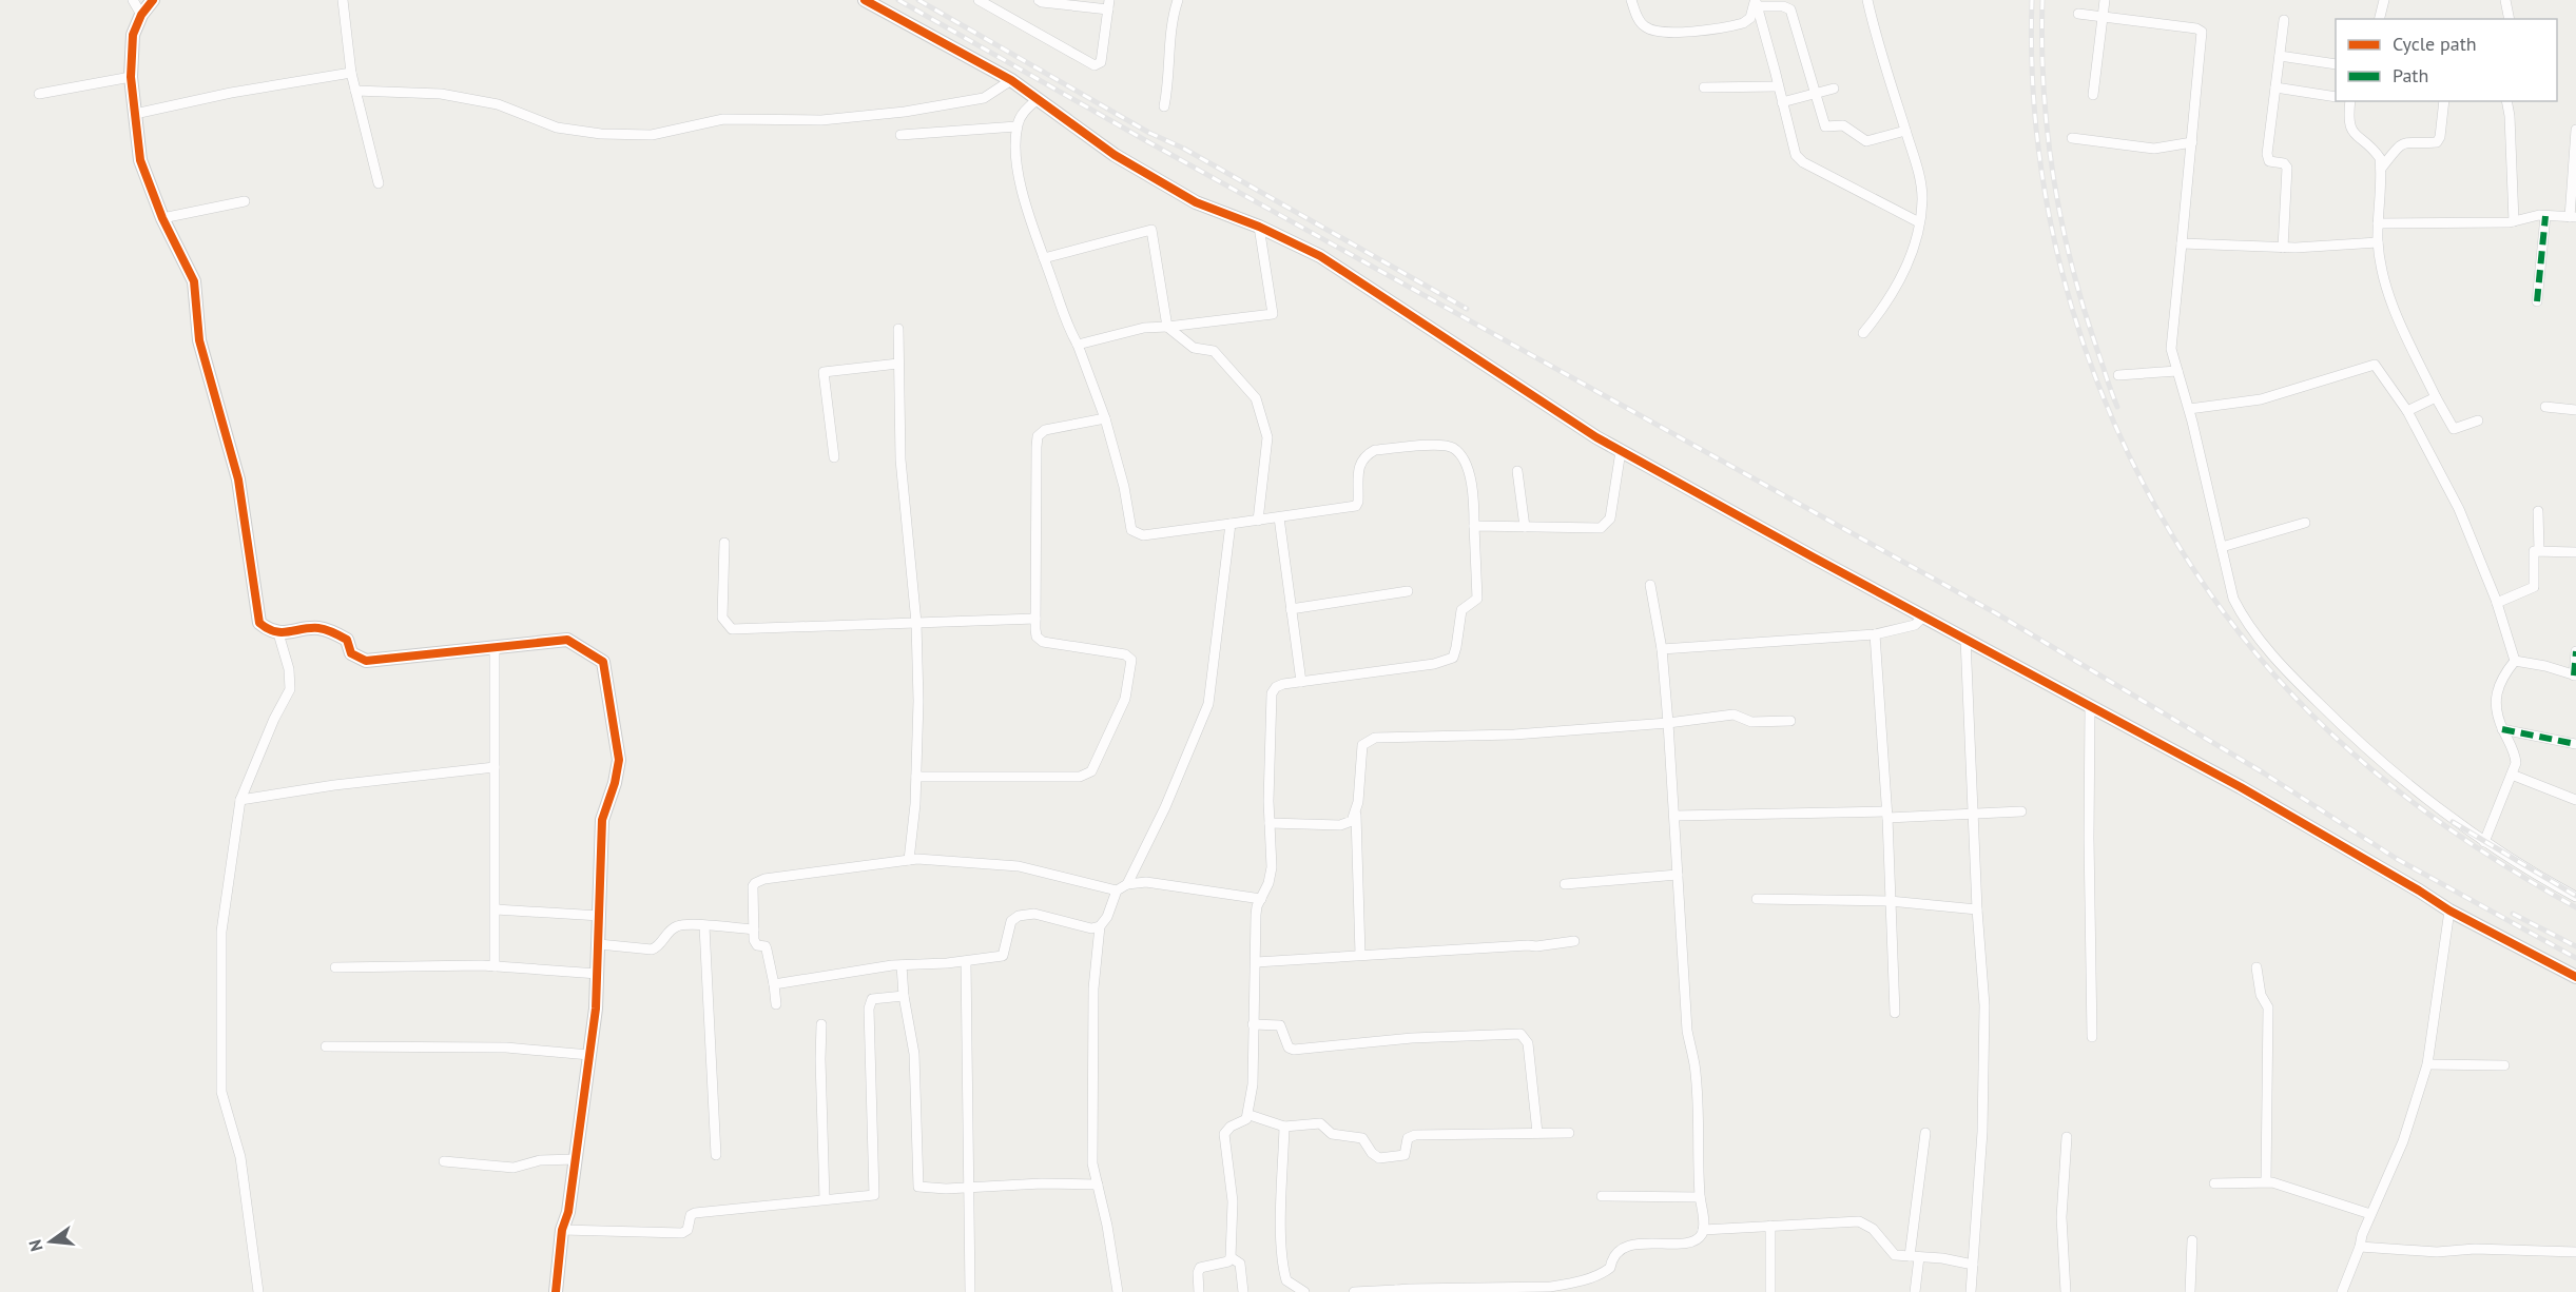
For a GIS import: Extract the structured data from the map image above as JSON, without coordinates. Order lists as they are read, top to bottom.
{
  "legend": ["Cycle path", "Path"],
  "north": "left"
}
